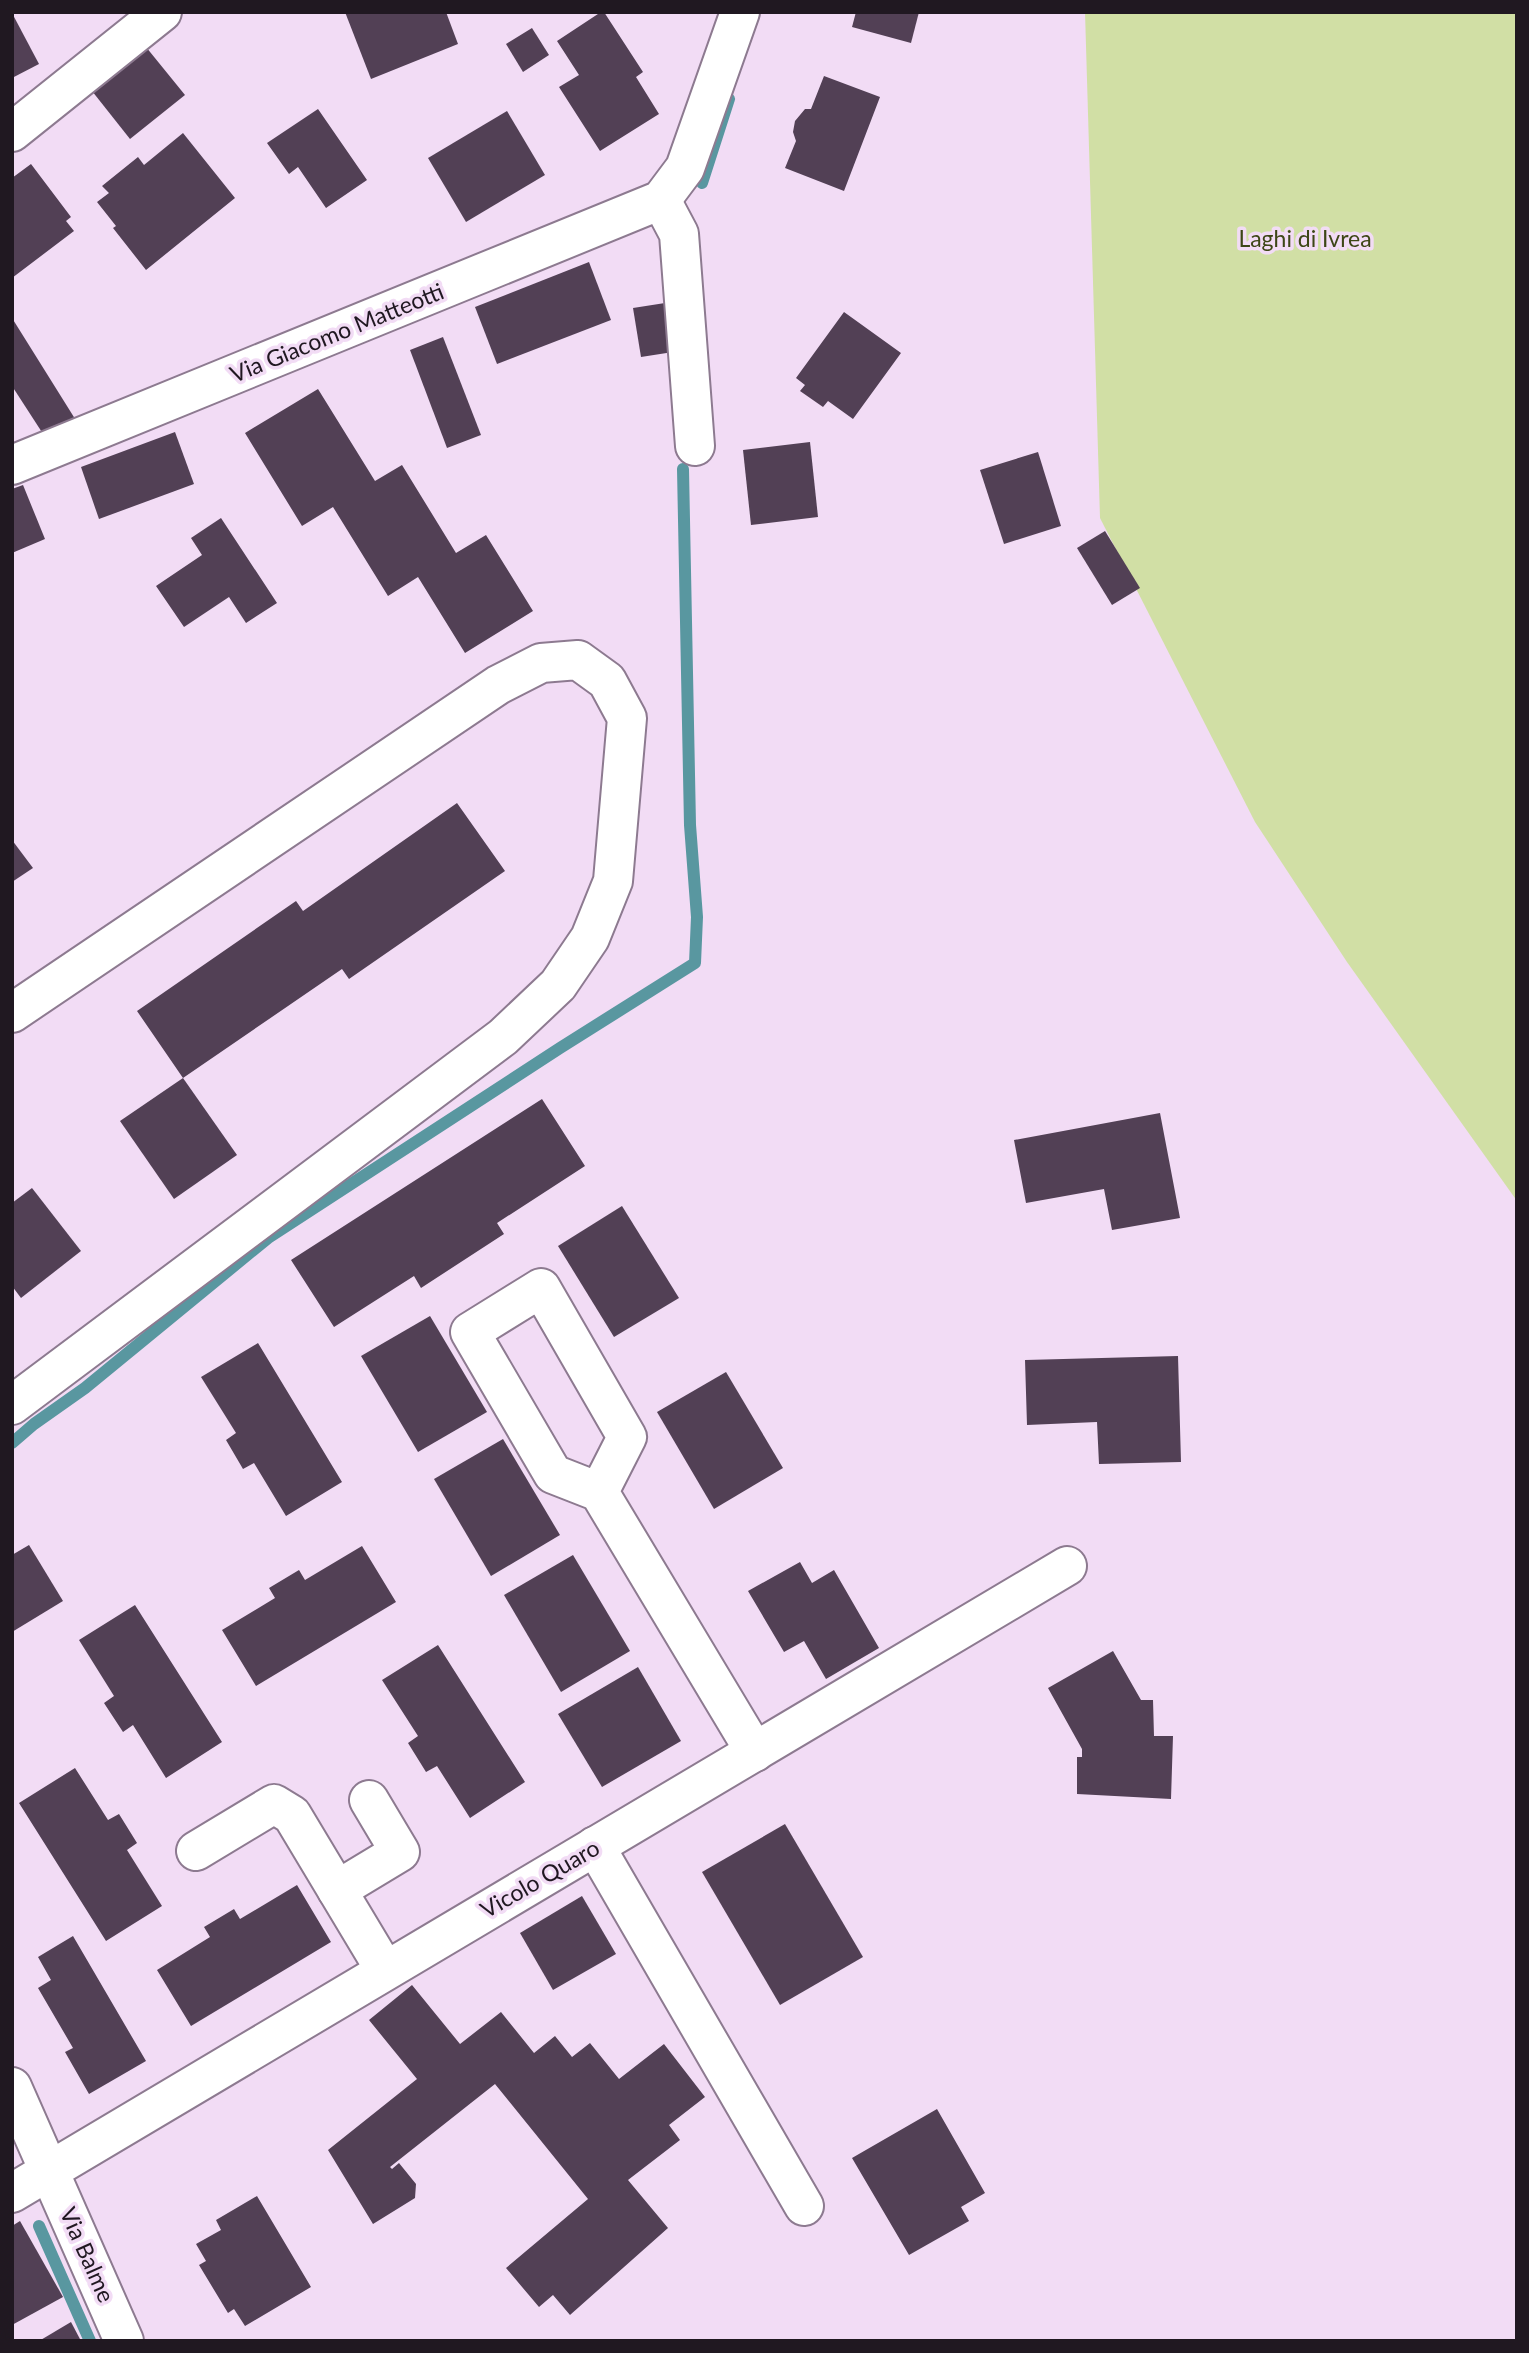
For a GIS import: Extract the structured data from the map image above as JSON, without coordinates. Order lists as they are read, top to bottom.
{
  "streets": {
    "street": ["Via Giacomo Matteotti", "Vicolo Quaro", "Via Balme"]
  },
  "crossings": [
    ["Vicolo Quaro", "Via Balme"]
  ],
  "parks": ["Laghi di Ivrea"]
}
